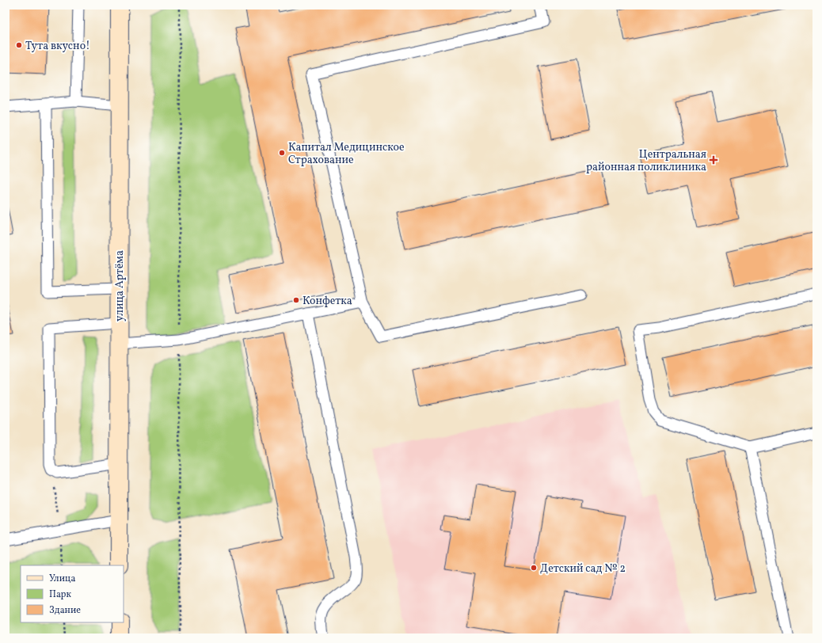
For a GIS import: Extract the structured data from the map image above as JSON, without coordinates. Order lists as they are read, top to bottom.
{
  "streets": {
    "main road": ["улица Артёма"]
  },
  "places": {
    "other": [
      "Тута вкусно!",
      "Капитал Медицинское Страхование",
      "Конфетка",
      "Детский сад № 2"
    ],
    "health": ["Центральная районная поликлиника"]
  },
  "legend": ["Улица", "Парк", "Здание"]
}
